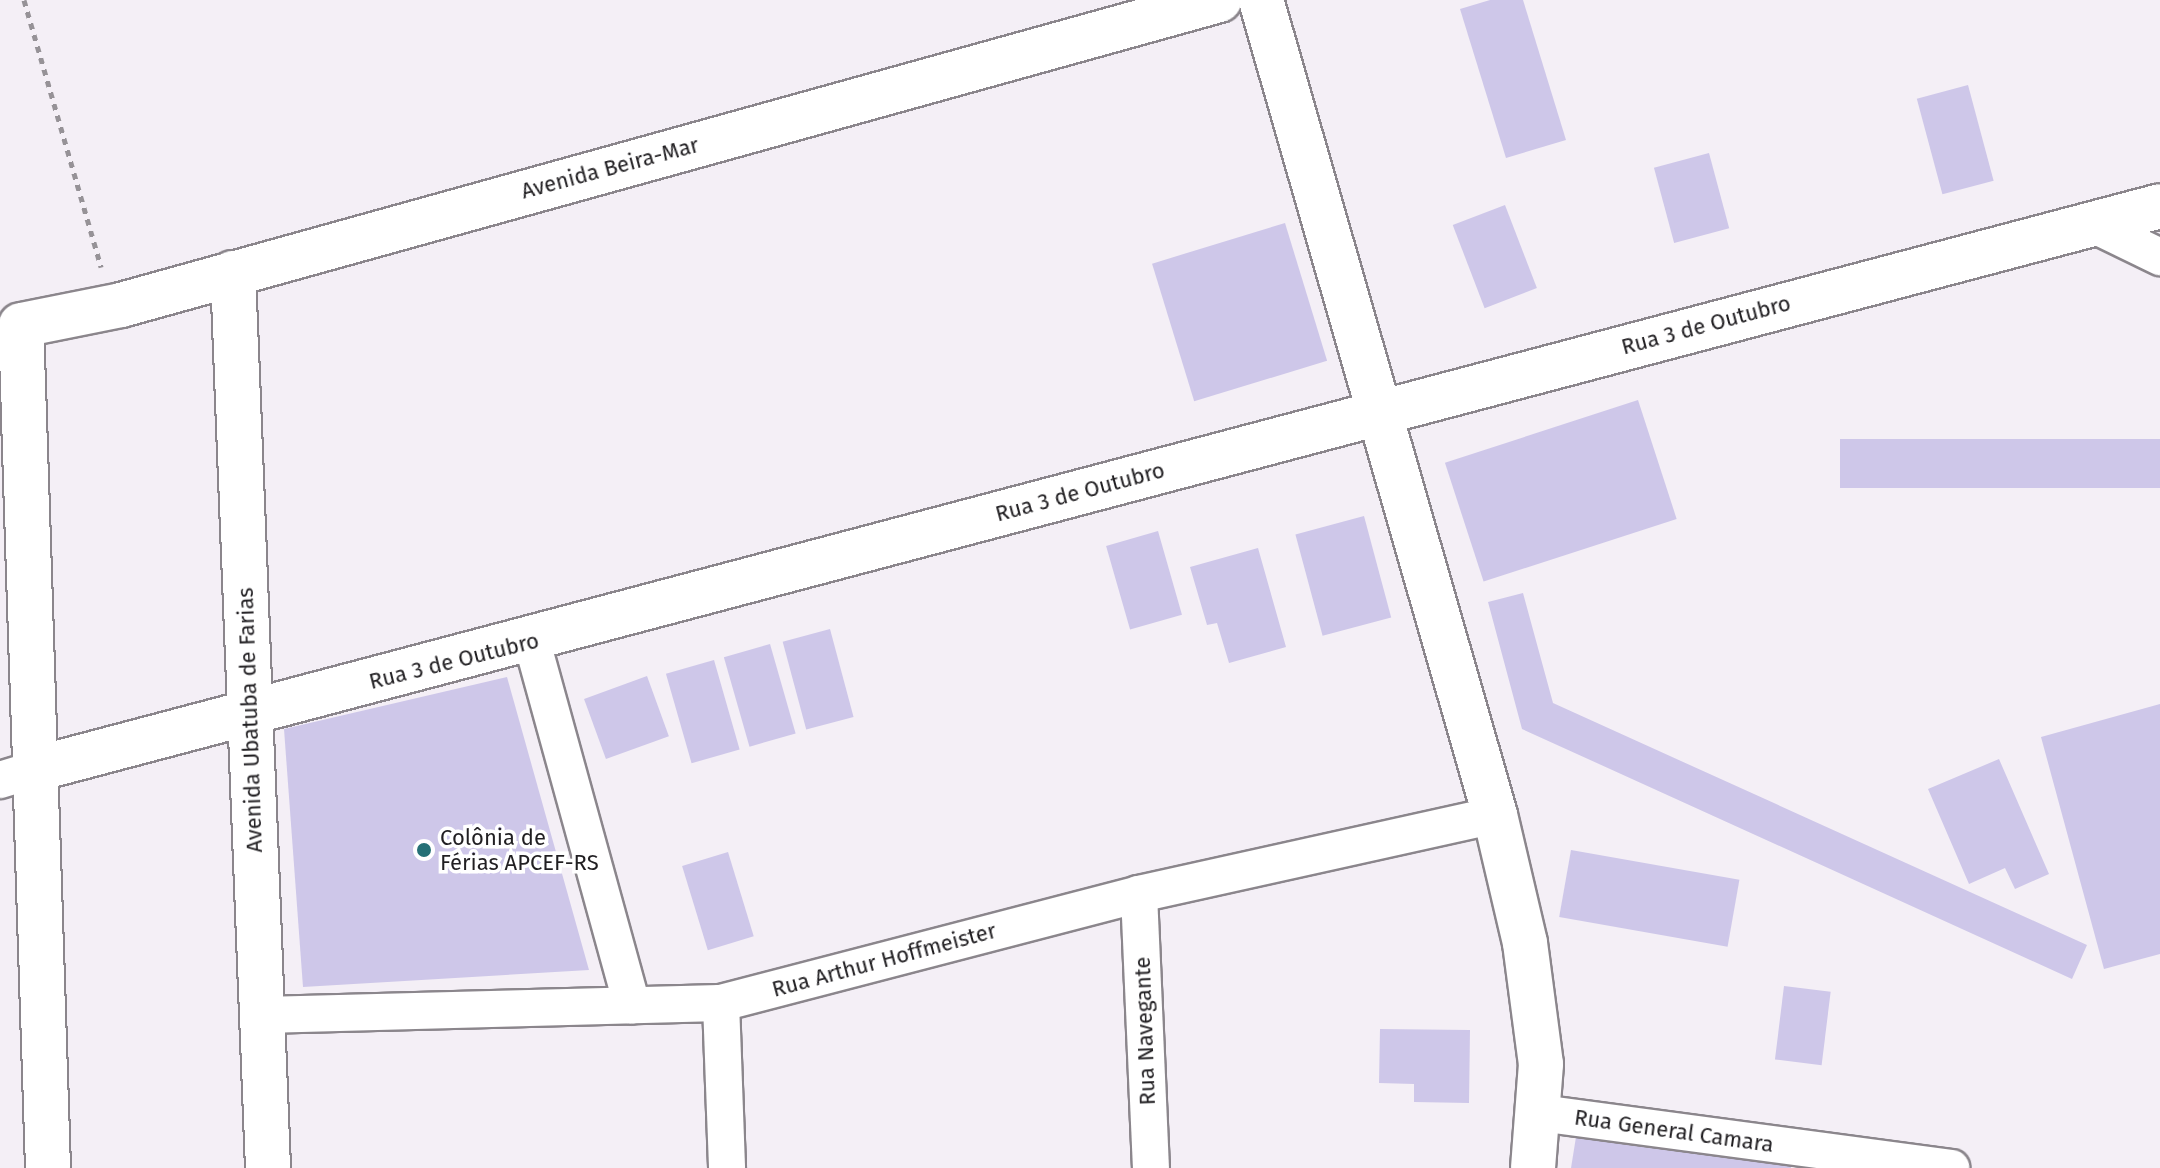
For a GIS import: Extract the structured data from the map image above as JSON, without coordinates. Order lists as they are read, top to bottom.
{
  "streets": {
    "street": [
      "Avenida Beira-Mar",
      "Rua 3 de Outubro",
      "Avenida Ubatuba de Farias",
      "Rua Arthur Hoffmeister",
      "Rua Navegante",
      "Rua General Camara"
    ]
  },
  "crossings": [
    ["Avenida Beira-Mar", "Avenida Ubatuba de Farias"],
    ["Rua 3 de Outubro", "Avenida Ubatuba de Farias"],
    ["Avenida Ubatuba de Farias", "Rua Arthur Hoffmeister"],
    ["Rua Arthur Hoffmeister", "Rua Navegante"]
  ],
  "places": ["Colônia de Férias APCEF-RS"]
}
